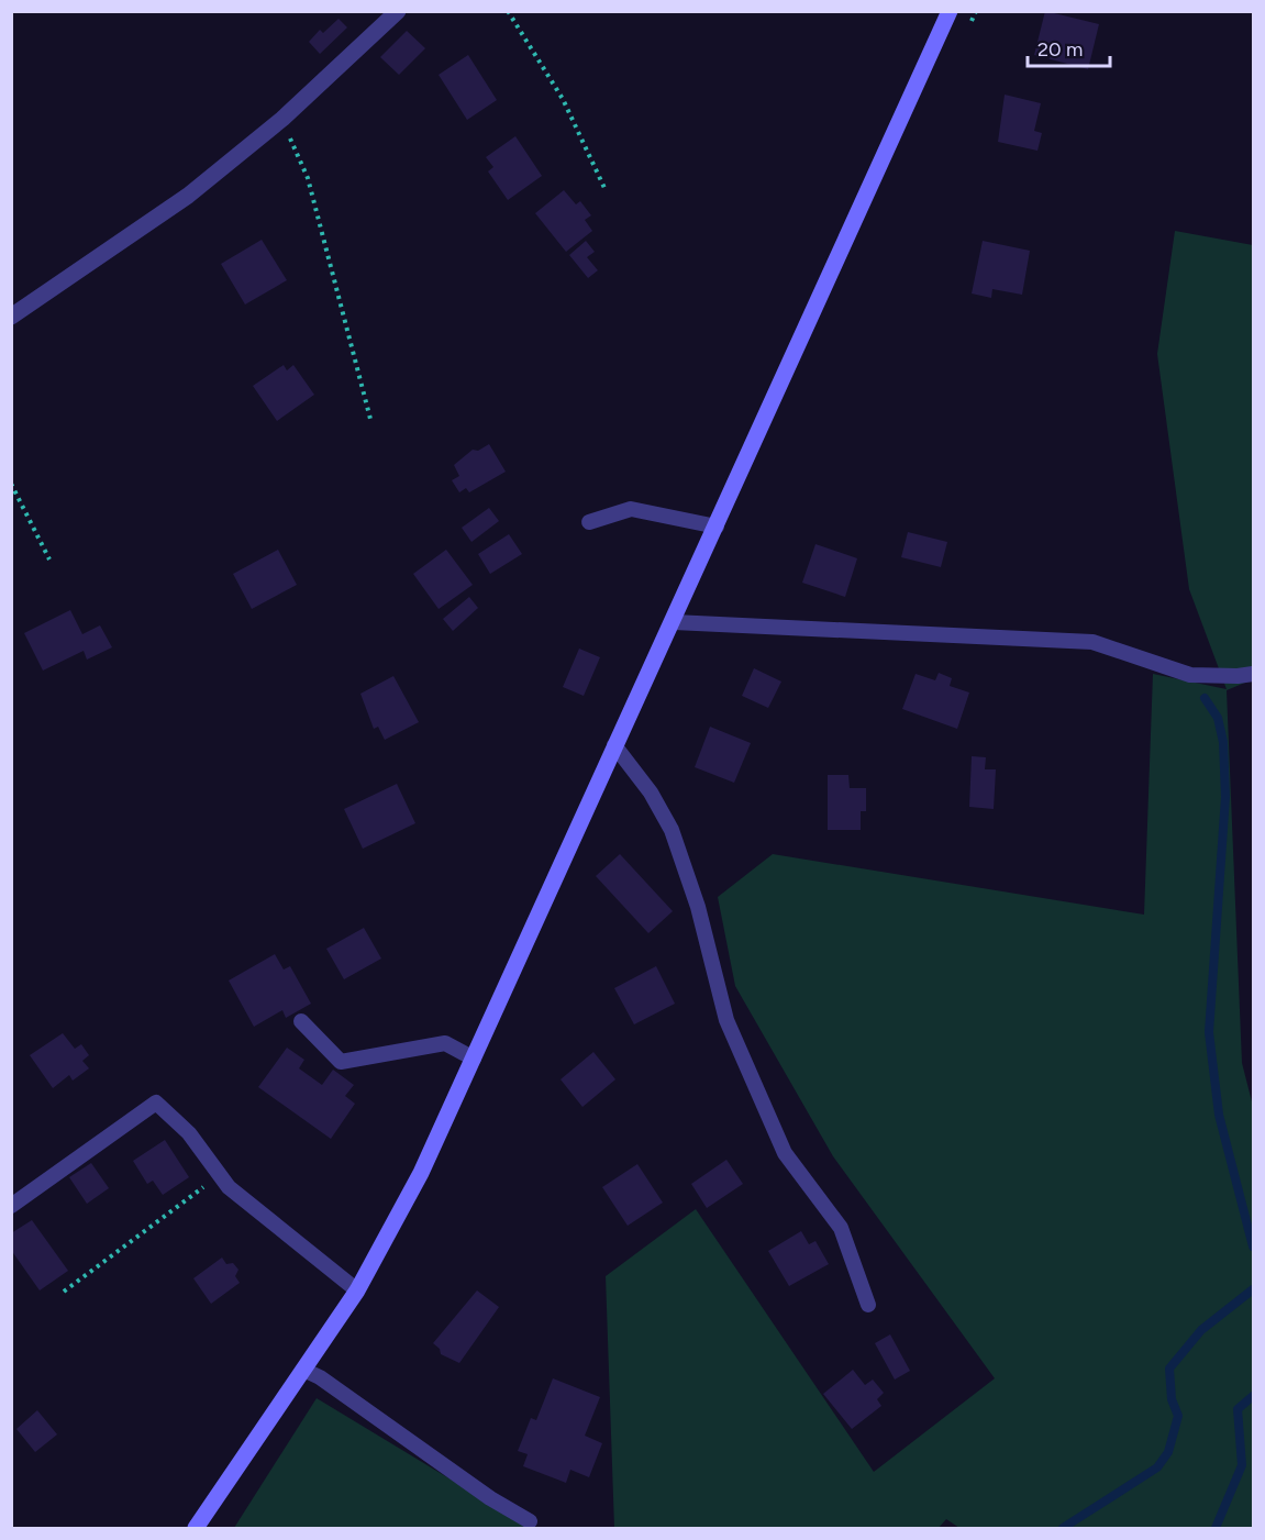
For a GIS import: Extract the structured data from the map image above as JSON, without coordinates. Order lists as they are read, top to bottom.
{
  "scale_bar": "20 m"
}
